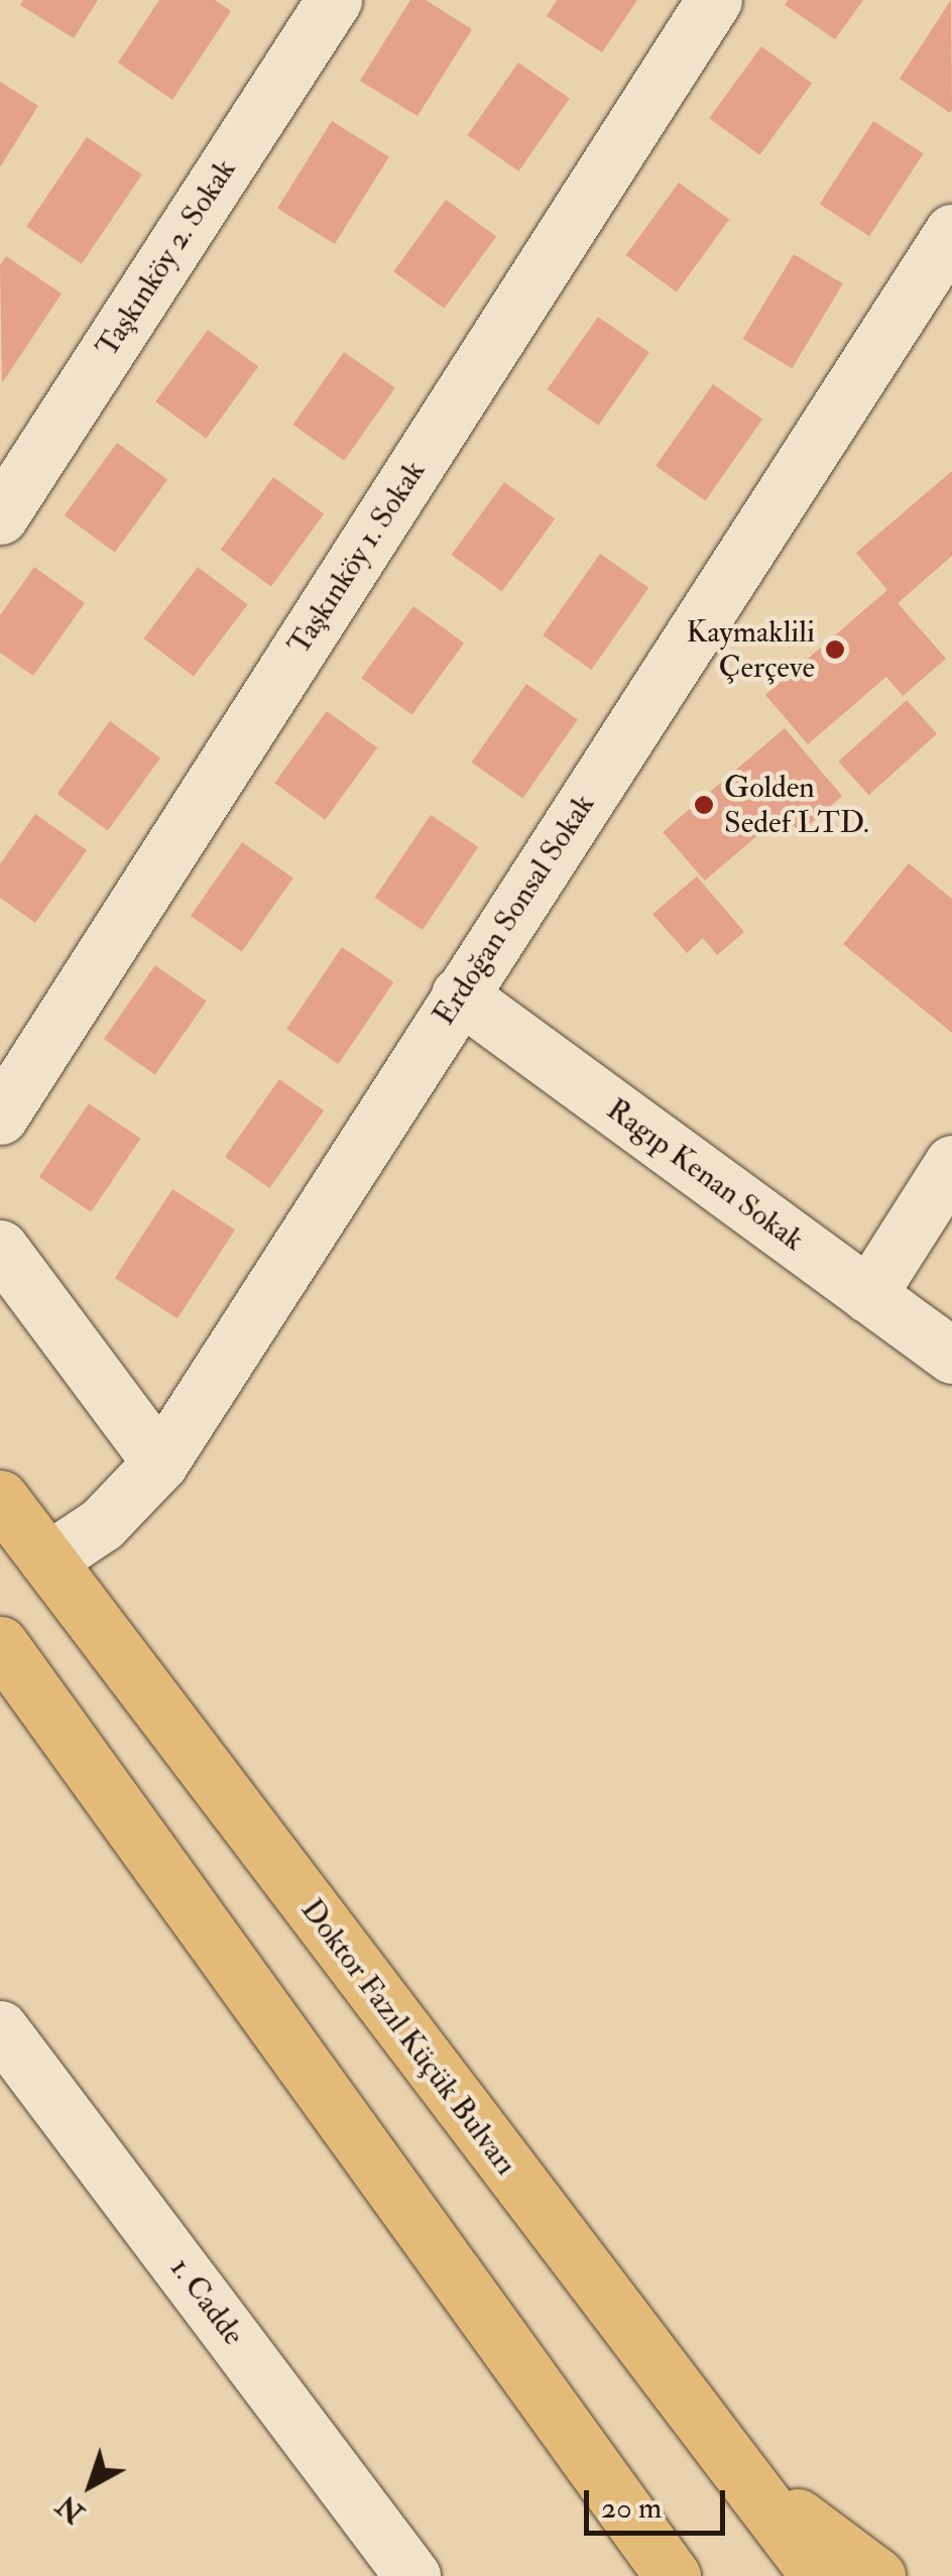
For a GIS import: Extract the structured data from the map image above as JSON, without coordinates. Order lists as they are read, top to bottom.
{
  "streets": {
    "highway": ["Doktor Fazıl Küçük Bulvarı"],
    "street": [
      "Taşkınköy 2. Sokak",
      "Taşkınköy 1. Sokak",
      "Erdoğan Sonsal Sokak",
      "Ragıp Kenan Sokak",
      "1. Cadde"
    ]
  },
  "crossings": [
    ["Erdoğan Sonsal Sokak", "Ragıp Kenan Sokak"],
    ["Erdoğan Sonsal Sokak", "Doktor Fazıl Küçük Bulvarı"]
  ],
  "places": ["Kaymaklili Çerçeve", "Golden Sedef LTD."],
  "scale_bar": "20 m",
  "north": "bottom left"
}
